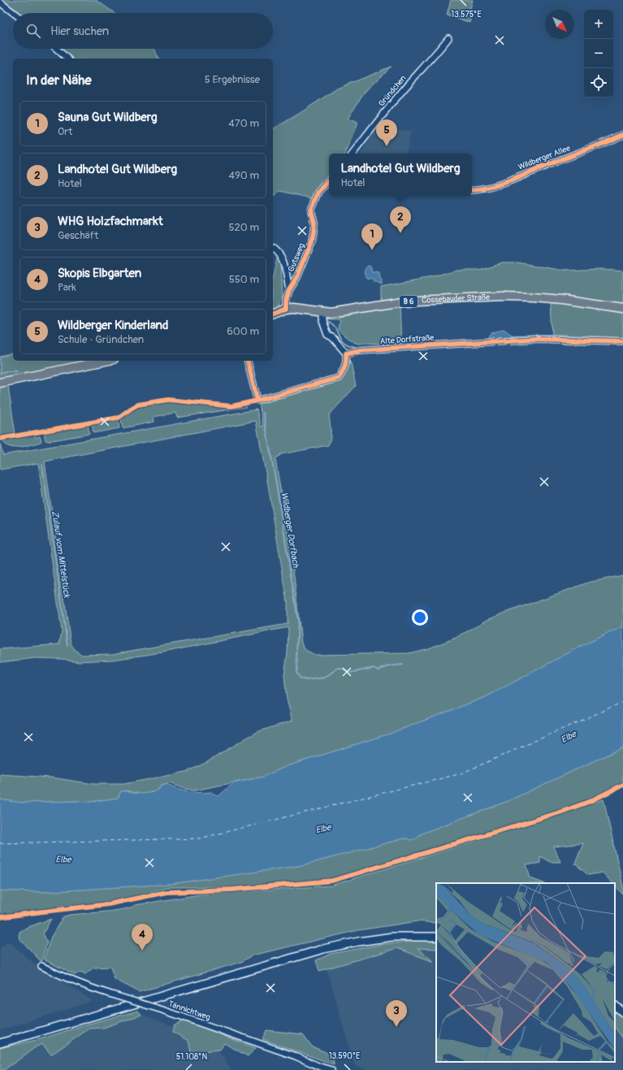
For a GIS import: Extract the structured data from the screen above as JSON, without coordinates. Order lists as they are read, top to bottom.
{
  "streets": {
    "main road": ["Cossebauder Straße", "B 6"],
    "street": [
      "Gründchen",
      "Wildberger Allee",
      "Gutsweg",
      "Alte Dorfstraße",
      "Tännichtweg"
    ]
  },
  "crossings": [
    ["Gutsweg", "Cossebauder Straße"]
  ],
  "water": ["Wildberger Dorfbach", "Zulauf vom Mittelstück", "Elbe"],
  "north": "bottom right",
  "page": {
    "map_buttons": ["+", "−"],
    "search": "Hier suchen",
    "heading": ["In der Nähe", "5 Ergebnisse"],
    "list": [
      {
        "mark": "1",
        "name": "Sauna Gut Wildberg",
        "note": "Ort",
        "value": "470 m"
      },
      {
        "mark": "2",
        "name": "Landhotel Gut Wildberg",
        "note": "Hotel",
        "value": "490 m"
      },
      {
        "mark": "3",
        "name": "WHG Holzfachmarkt",
        "note": "Geschäft",
        "value": "520 m"
      },
      {
        "mark": "4",
        "name": "Skopis Elbgarten",
        "note": "Park",
        "value": "550 m"
      },
      {
        "mark": "5",
        "name": "Wildberger Kinderland",
        "note": "Schule · Gründchen",
        "value": "600 m"
      }
    ],
    "pins": [
      "5",
      "2",
      "1",
      "4",
      "3"
    ],
    "popup": ["Landhotel Gut Wildberg", "Hotel"]
  },
  "coordinates": ["13.575°E", "13.590°E", "51.108°N"]
}
